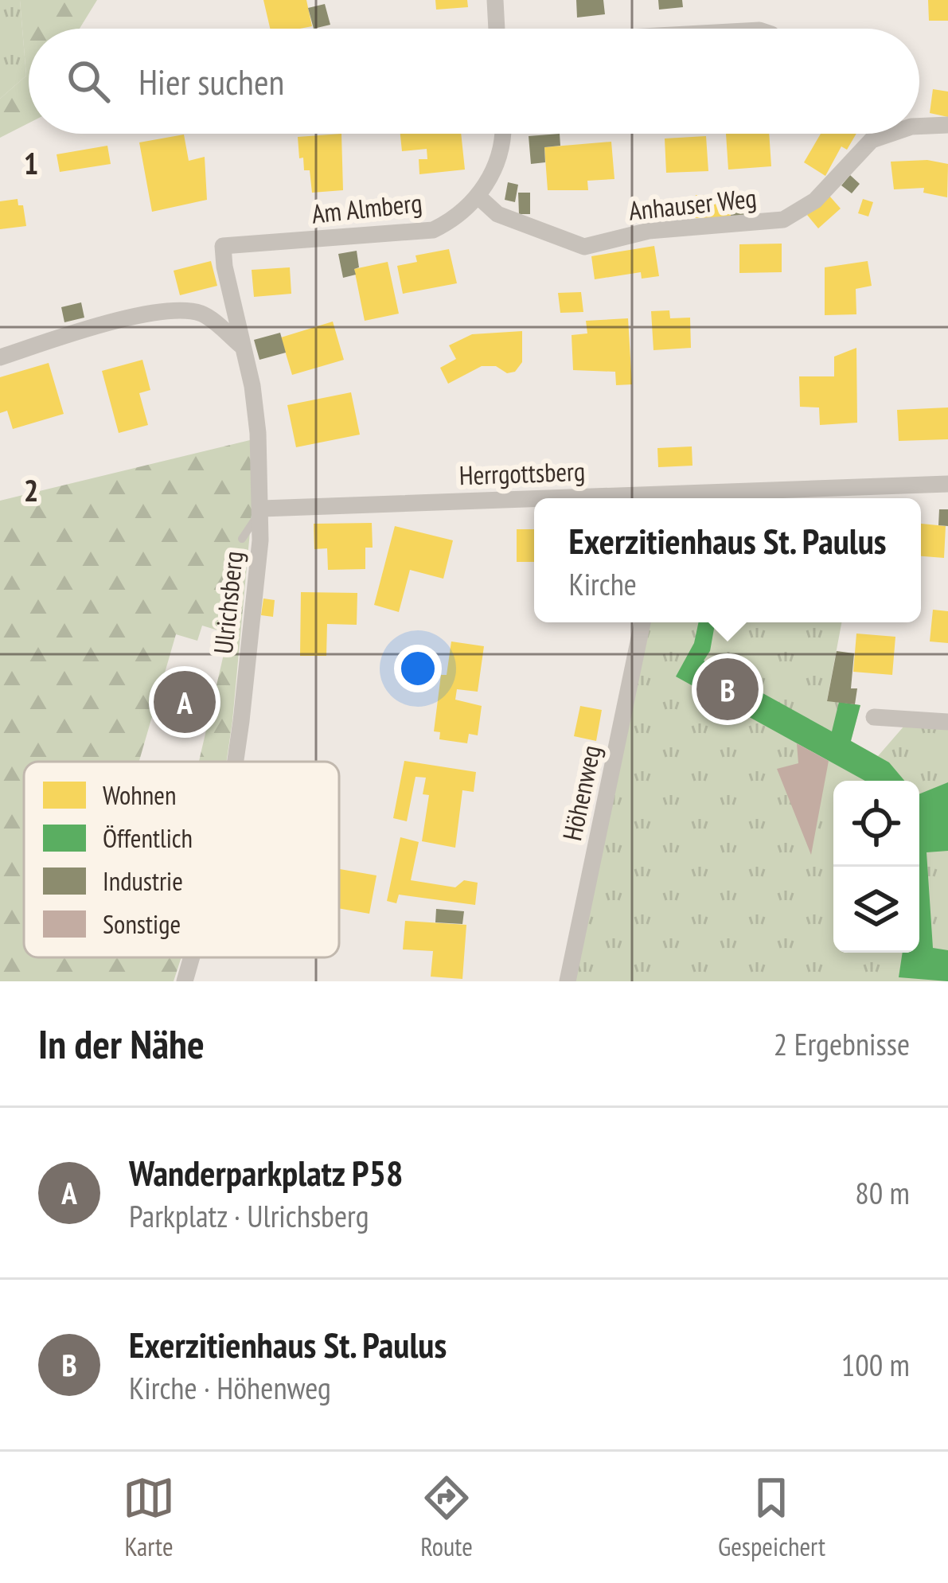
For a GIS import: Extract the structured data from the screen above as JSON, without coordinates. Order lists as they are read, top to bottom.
{
  "streets": {
    "street": [
      "Anhauser Weg",
      "Am Almberg",
      "Herrgottsberg",
      "Ulrichsberg",
      "Höhenweg"
    ]
  },
  "crossings": [
    ["Anhauser Weg", "Am Almberg"],
    ["Herrgottsberg", "Ulrichsberg"]
  ],
  "legend": [
    "Wohnen",
    "Öffentlich",
    "Industrie",
    "Sonstige"
  ],
  "page": {
    "search": "Hier suchen",
    "popup": ["Exerzitienhaus St. Paulus", "Kirche"],
    "pins": ["B", "A"],
    "heading": ["In der Nähe", "2 Ergebnisse"],
    "list": [
      {
        "mark": "A",
        "name": "Wanderparkplatz P58",
        "note": "Parkplatz · Ulrichsberg",
        "value": "80 m"
      },
      {
        "mark": "B",
        "name": "Exerzitienhaus St. Paulus",
        "note": "Kirche · Höhenweg",
        "value": "100 m"
      }
    ],
    "nav": ["Karte", "Route", "Gespeichert"]
  },
  "grid": {
    "rows": ["1", "2"]
  }
}
